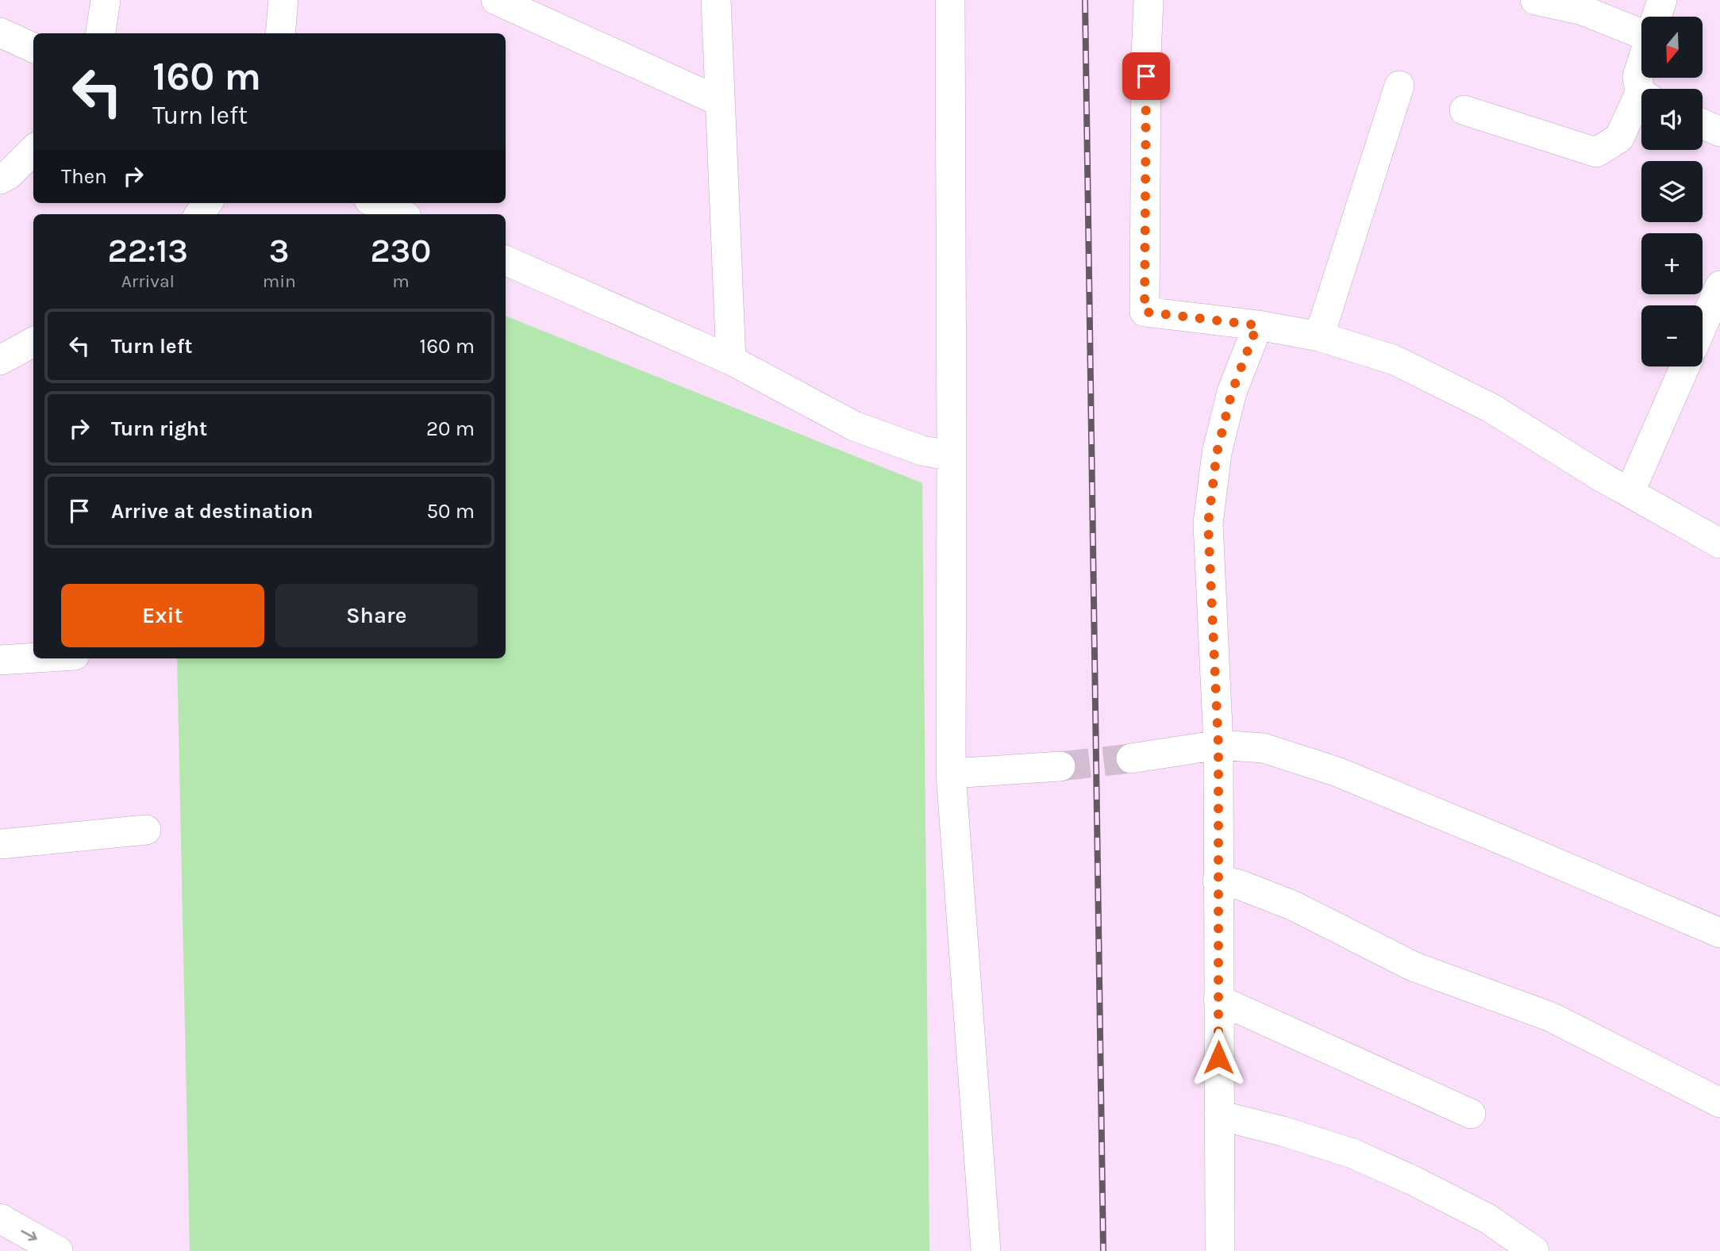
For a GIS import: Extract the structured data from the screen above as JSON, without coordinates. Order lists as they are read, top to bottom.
{
  "north": "bottom",
  "page": {
    "map_buttons": ["+", "−"],
    "turn": ["160 m", "Turn left"],
    "then": "Then",
    "eta": [
      "22:13",
      "Arrival",
      "3",
      "min",
      "230",
      "m"
    ],
    "list": [
      {
        "name": "Turn left",
        "value": "160 m"
      },
      {
        "name": "Turn right",
        "value": "20 m"
      },
      {
        "name": "Arrive at destination",
        "value": "50 m"
      }
    ],
    "buttons": ["Exit", "Share"]
  }
}
